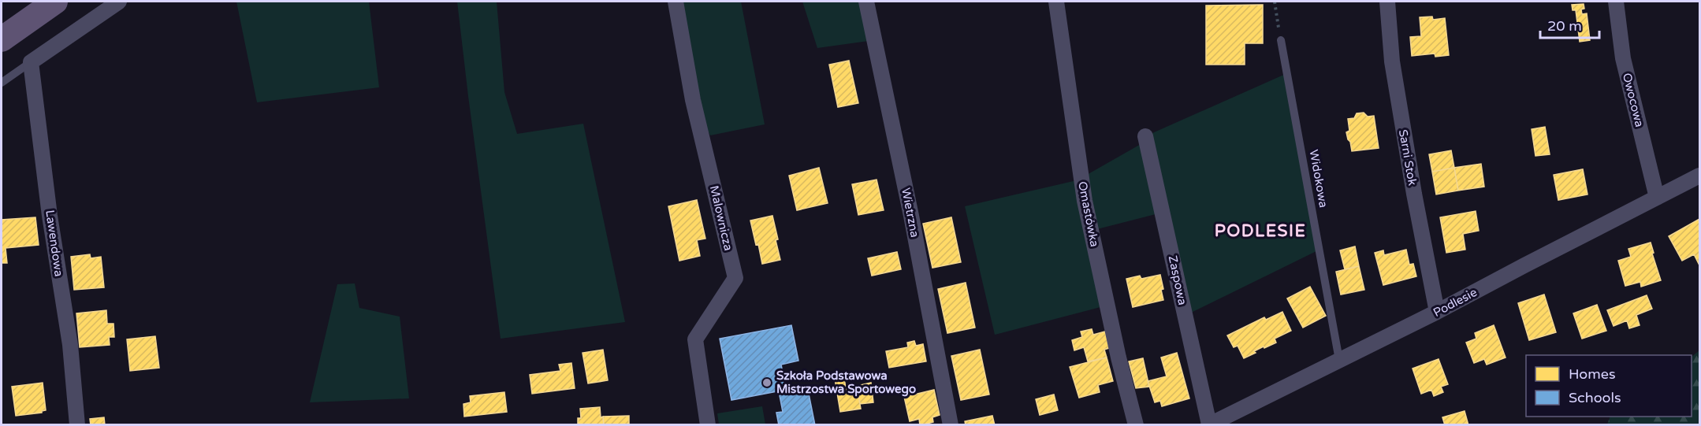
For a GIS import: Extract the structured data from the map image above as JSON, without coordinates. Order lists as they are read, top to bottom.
{
  "streets": {
    "street": [
      "Owocowa",
      "Sarni Stok",
      "Wietrzna",
      "Omastówka",
      "Malownicza",
      "Lawendowa",
      "Zaspowa",
      "Podlesie"
    ],
    "lane": ["Widokowa"]
  },
  "crossings": [
    ["Owocowa", "Podlesie"],
    ["Sarni Stok", "Podlesie"],
    ["Widokowa", "Podlesie"],
    ["Zaspowa", "Podlesie"]
  ],
  "districts": ["PODLESIE"],
  "places": ["Szkoła Podstawowa Mistrzostwa Sportowego"],
  "legend": ["Homes", "Schools"],
  "scale_bar": "20 m"
}
